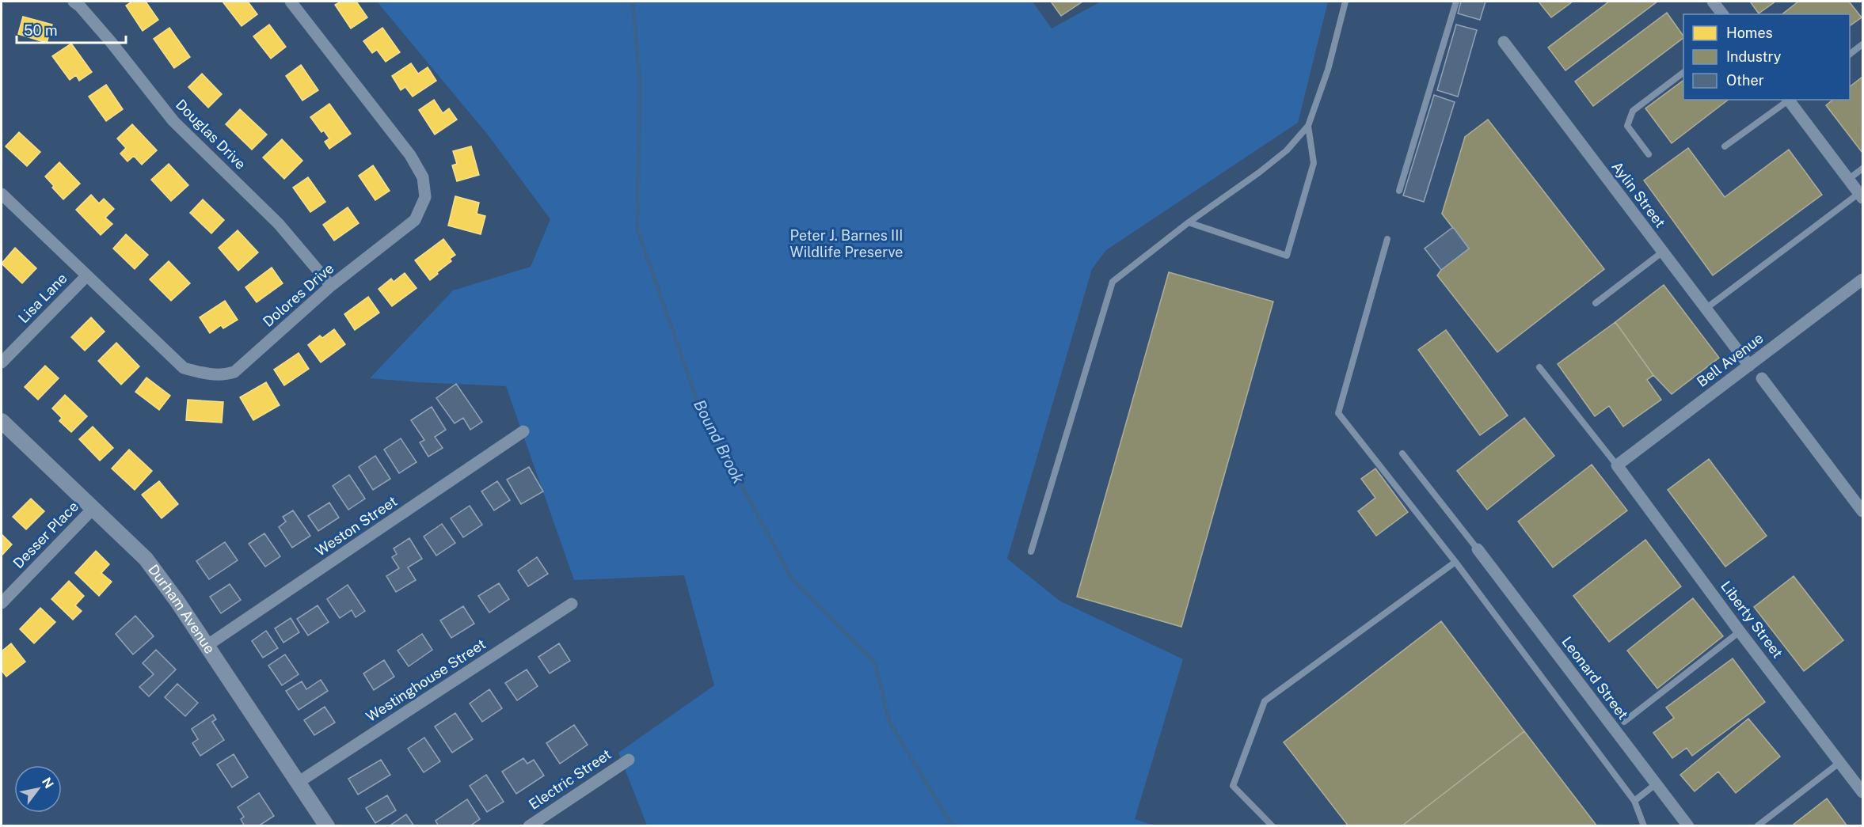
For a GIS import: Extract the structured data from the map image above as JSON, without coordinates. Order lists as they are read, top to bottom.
{
  "streets": {
    "street": [
      "Douglas Drive",
      "Aylin Street",
      "Dolores Drive",
      "Lisa Lane",
      "Bell Avenue",
      "Weston Street",
      "Desser Place",
      "Durham Avenue",
      "Liberty Street",
      "Leonard Street",
      "Westinghouse Street",
      "Electric Street"
    ]
  },
  "crossings": [
    ["Douglas Drive", "Dolores Drive"],
    ["Aylin Street", "Bell Avenue"],
    ["Dolores Drive", "Lisa Lane"],
    ["Bell Avenue", "Liberty Street"],
    ["Weston Street", "Durham Avenue"],
    ["Desser Place", "Durham Avenue"],
    ["Durham Avenue", "Westinghouse Street"]
  ],
  "water": ["Bound Brook"],
  "parks": ["Peter J. Barnes III Wildlife Preserve"],
  "legend": ["Homes", "Industry", "Other"],
  "scale_bar": "50 m",
  "north": "top right"
}
